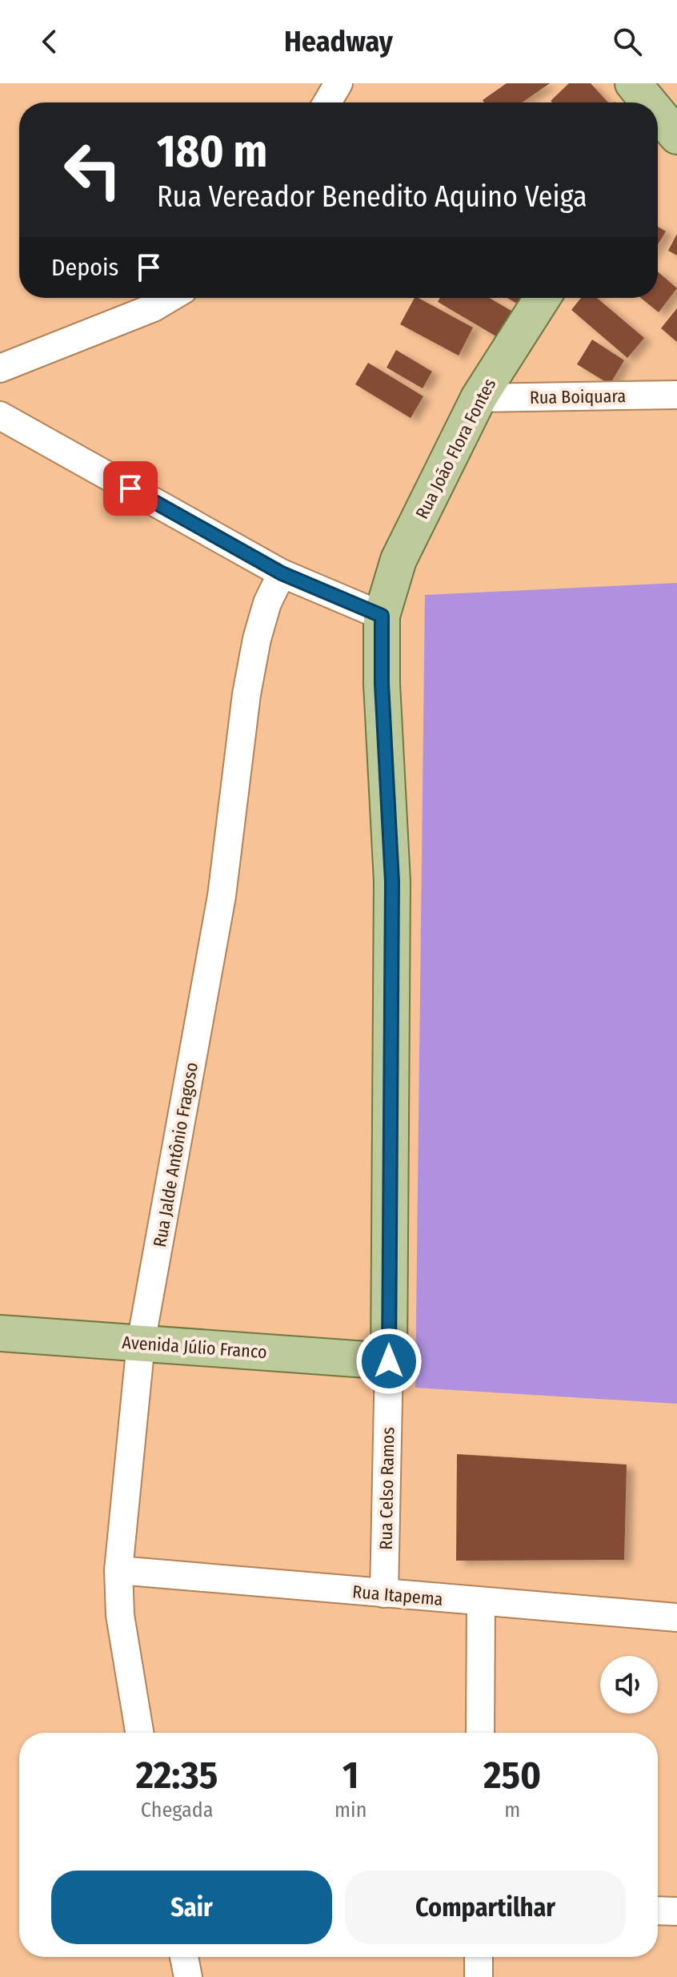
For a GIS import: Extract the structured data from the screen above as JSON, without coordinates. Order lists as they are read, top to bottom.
{
  "streets": {
    "main road": ["Rua João Flora Fontes", "Avenida Júlio Franco", "Rua Celso Ramos"],
    "street": ["Rua Boiquara", "Rua Jalde Antônio Fragoso", "Rua Itapema"]
  },
  "crossings": [
    ["Rua Boiquara", "Rua João Flora Fontes"],
    ["Rua João Flora Fontes", "Rua Celso Ramos"],
    ["Rua Jalde Antônio Fragoso", "Avenida Júlio Franco"],
    ["Rua Jalde Antônio Fragoso", "Rua Itapema"],
    ["Avenida Júlio Franco", "Rua Celso Ramos"],
    ["Rua Celso Ramos", "Rua Itapema"]
  ],
  "page": {
    "header": "Headway",
    "turn": ["180 m", "Rua Vereador Benedito Aquino Veiga"],
    "then": "Depois",
    "eta": [
      "22:35",
      "Chegada",
      "1",
      "min",
      "250",
      "m"
    ],
    "buttons": ["Sair", "Compartilhar"]
  }
}
